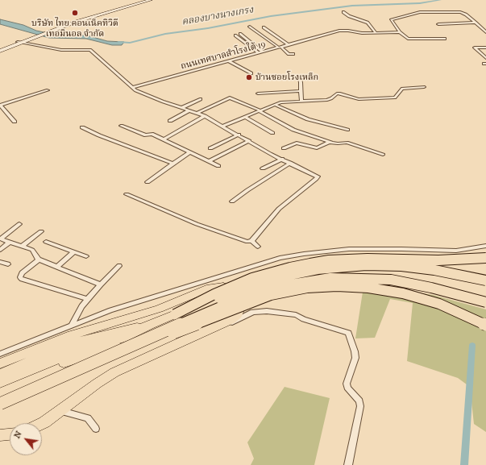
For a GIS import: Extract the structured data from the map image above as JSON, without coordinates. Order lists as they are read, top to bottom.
{
  "streets": {
    "street": ["ถนนเทศบาลสำโรงใต้ 19"]
  },
  "water": ["คลองบางนางเกรง"],
  "places": ["บริษัท ไทย คอนเน็คทิวิตี เทอมินอล จำกัด", "บ้านซอยโรงเหล็ก"],
  "north": "top left"
}
